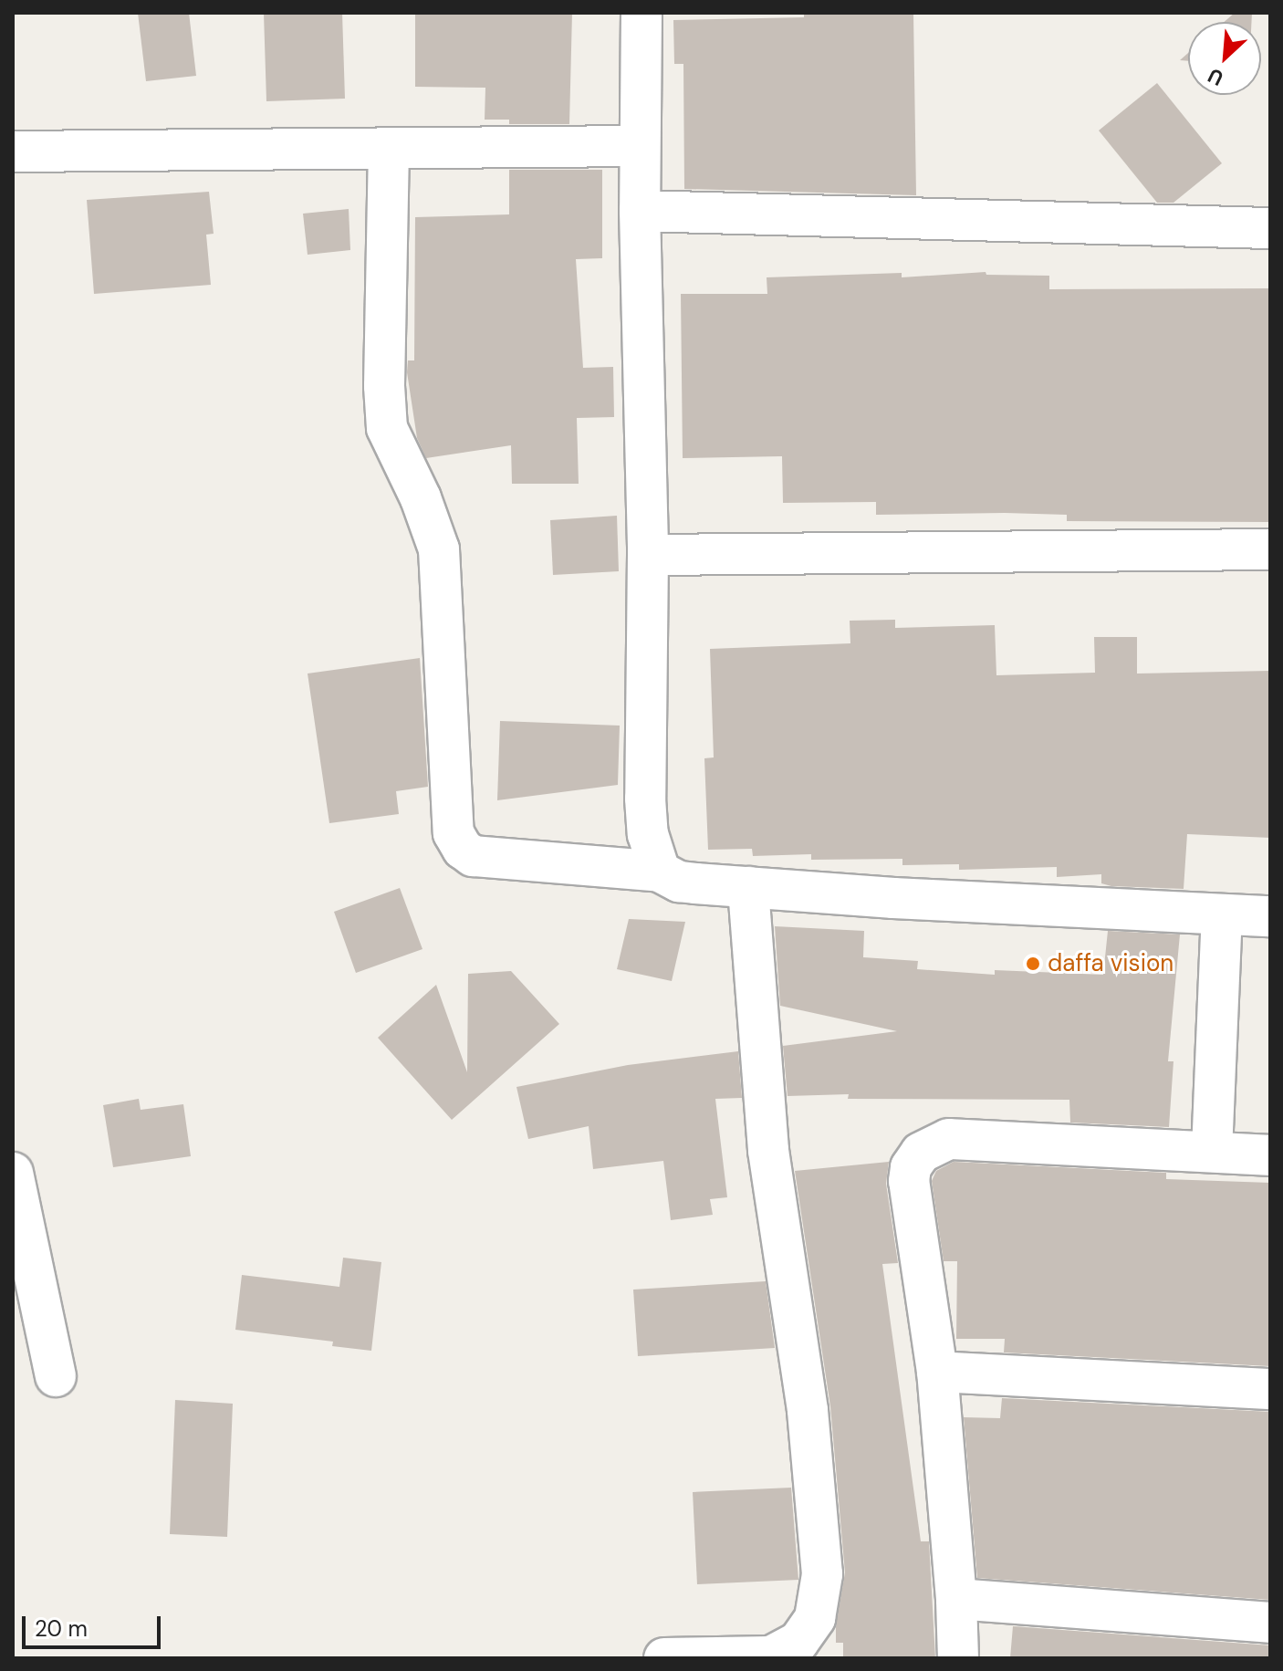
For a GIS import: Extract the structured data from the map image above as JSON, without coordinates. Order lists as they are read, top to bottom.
{
  "places": ["daffa vision"],
  "scale_bar": "20 m",
  "north": "bottom left"
}
